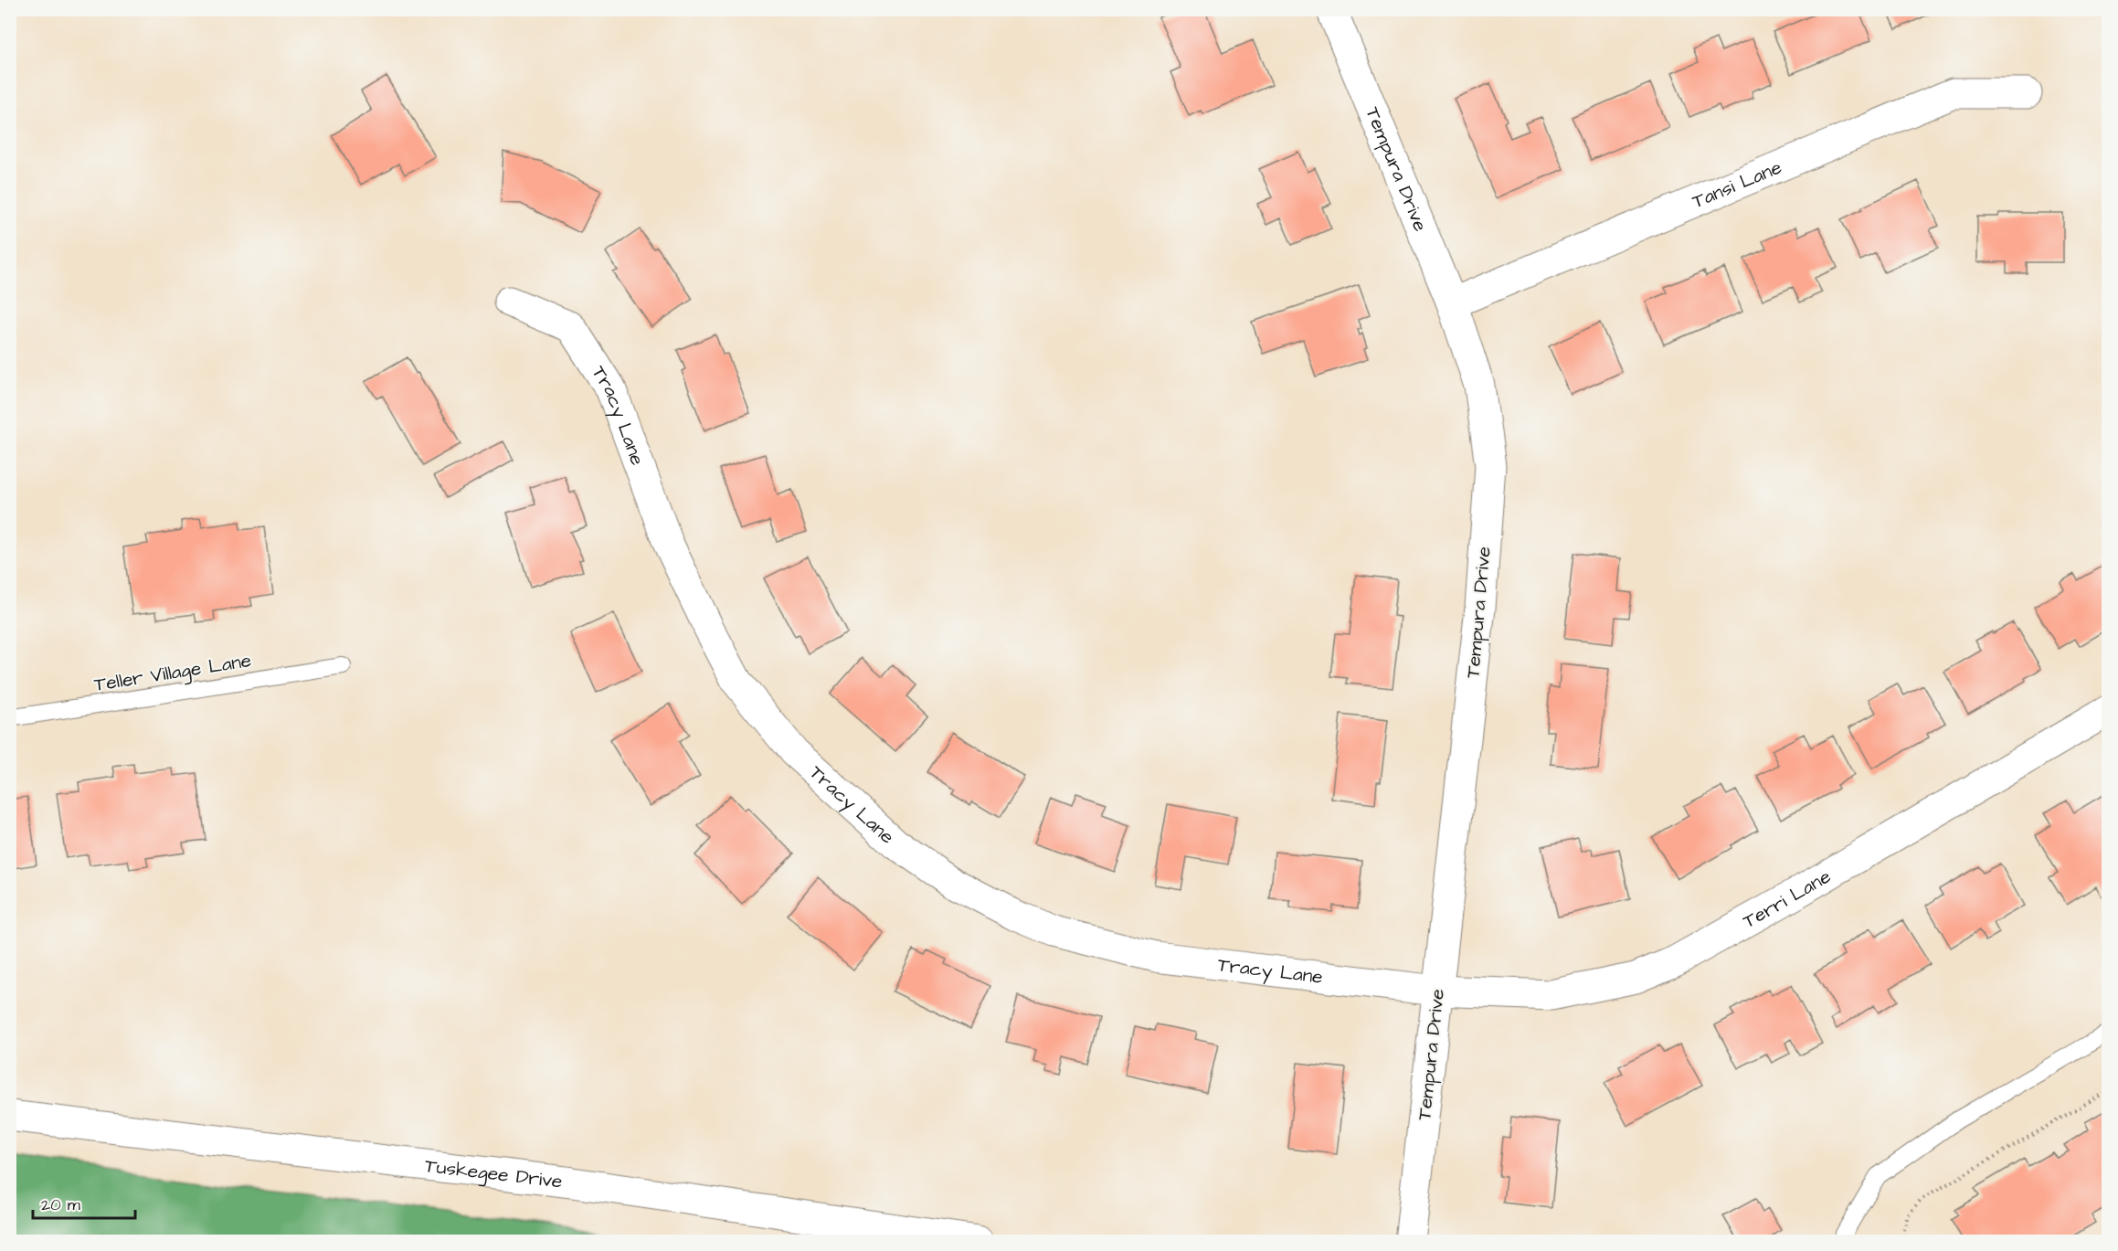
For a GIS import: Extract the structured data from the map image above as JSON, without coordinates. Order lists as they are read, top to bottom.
{
  "streets": {
    "street": [
      "Tempura Drive",
      "Tansi Lane",
      "Tracy Lane",
      "Terri Lane",
      "Tuskegee Drive"
    ],
    "lane": ["Teller Village Lane"]
  },
  "crossings": [
    ["Tempura Drive", "Tansi Lane"],
    ["Tempura Drive", "Tracy Lane"],
    ["Tempura Drive", "Terri Lane"],
    ["Tracy Lane", "Terri Lane"]
  ],
  "scale_bar": "20 m"
}
